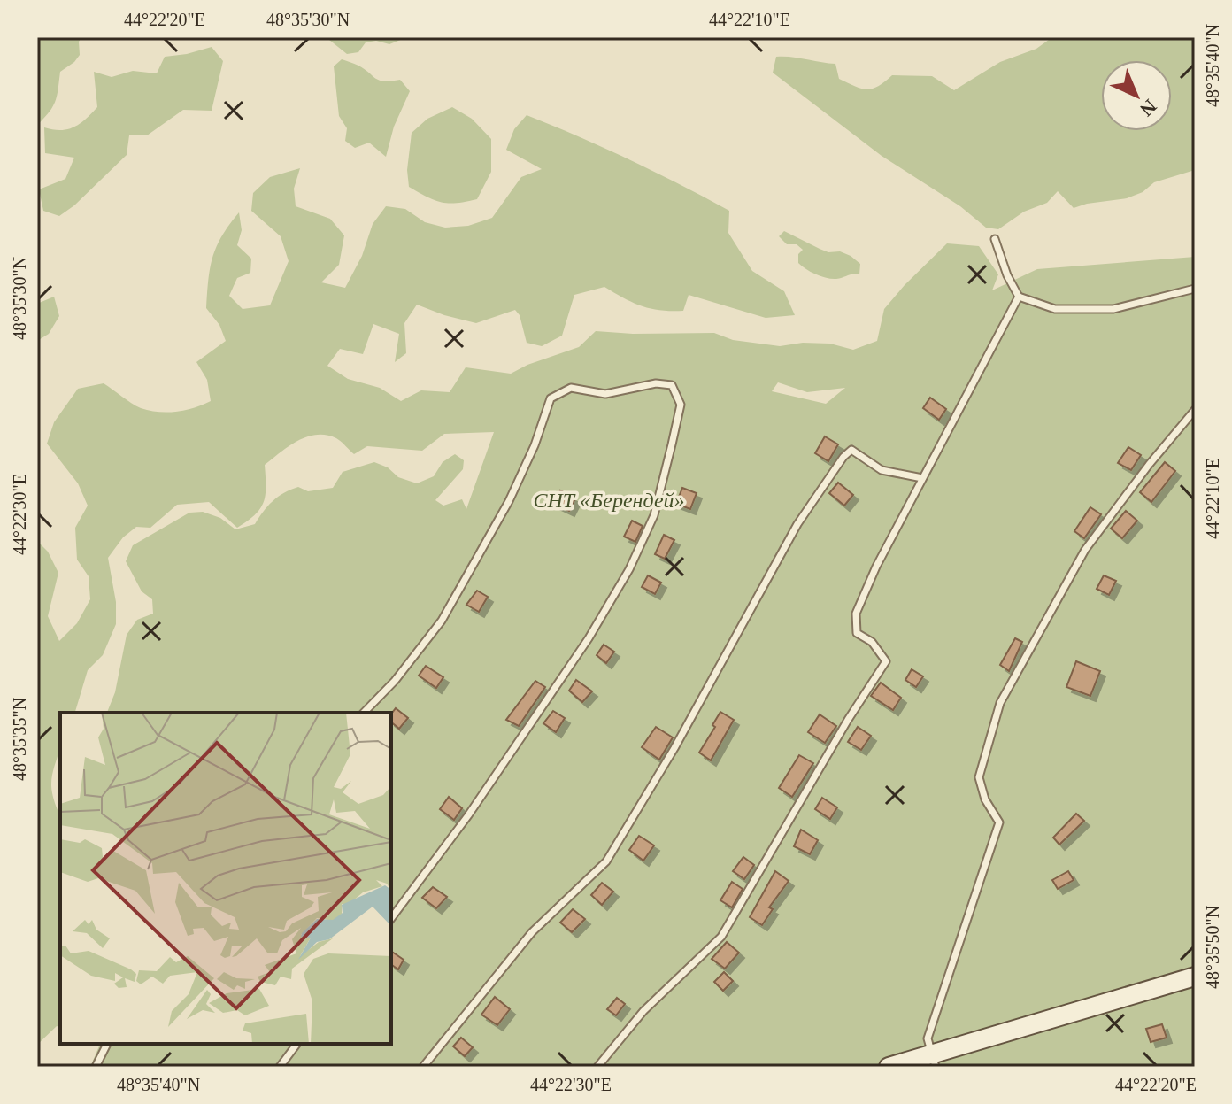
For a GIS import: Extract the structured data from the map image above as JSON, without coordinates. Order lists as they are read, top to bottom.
{
  "parks": ["СНТ «Берендей»"],
  "north": "bottom right",
  "coordinates": [
    "44°22'20\"E",
    "48°35'30\"N",
    "44°22'10\"E",
    "48°35'40\"N",
    "44°22'30\"E",
    "48°35'35\"N",
    "48°35'50\"N"
  ]
}
